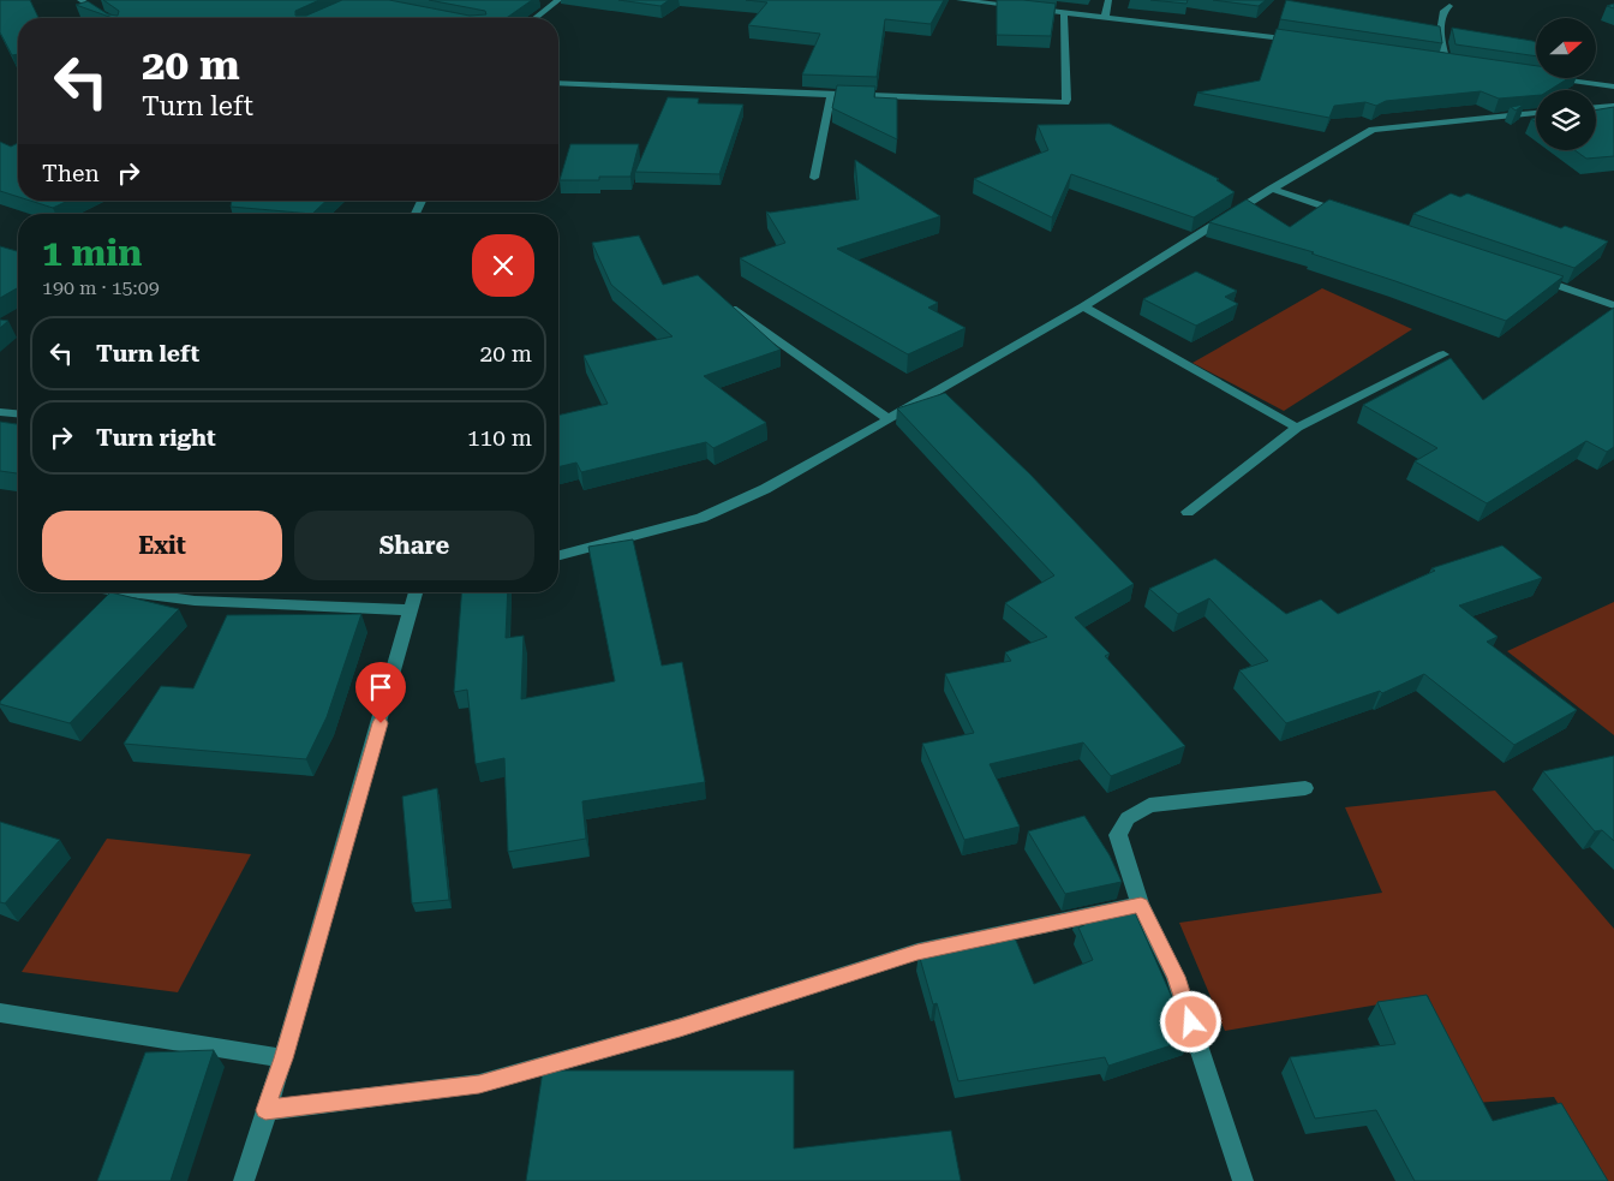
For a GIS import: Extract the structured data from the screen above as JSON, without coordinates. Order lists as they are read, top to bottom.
{
  "north": "right",
  "page": {
    "turn": ["20 m", "Turn left"],
    "then": "Then",
    "heading": ["1 min", "190 m · 15:09"],
    "list": [
      {
        "name": "Turn left",
        "value": "20 m"
      },
      {
        "name": "Turn right",
        "value": "110 m"
      }
    ],
    "buttons": ["Exit", "Share"]
  }
}
